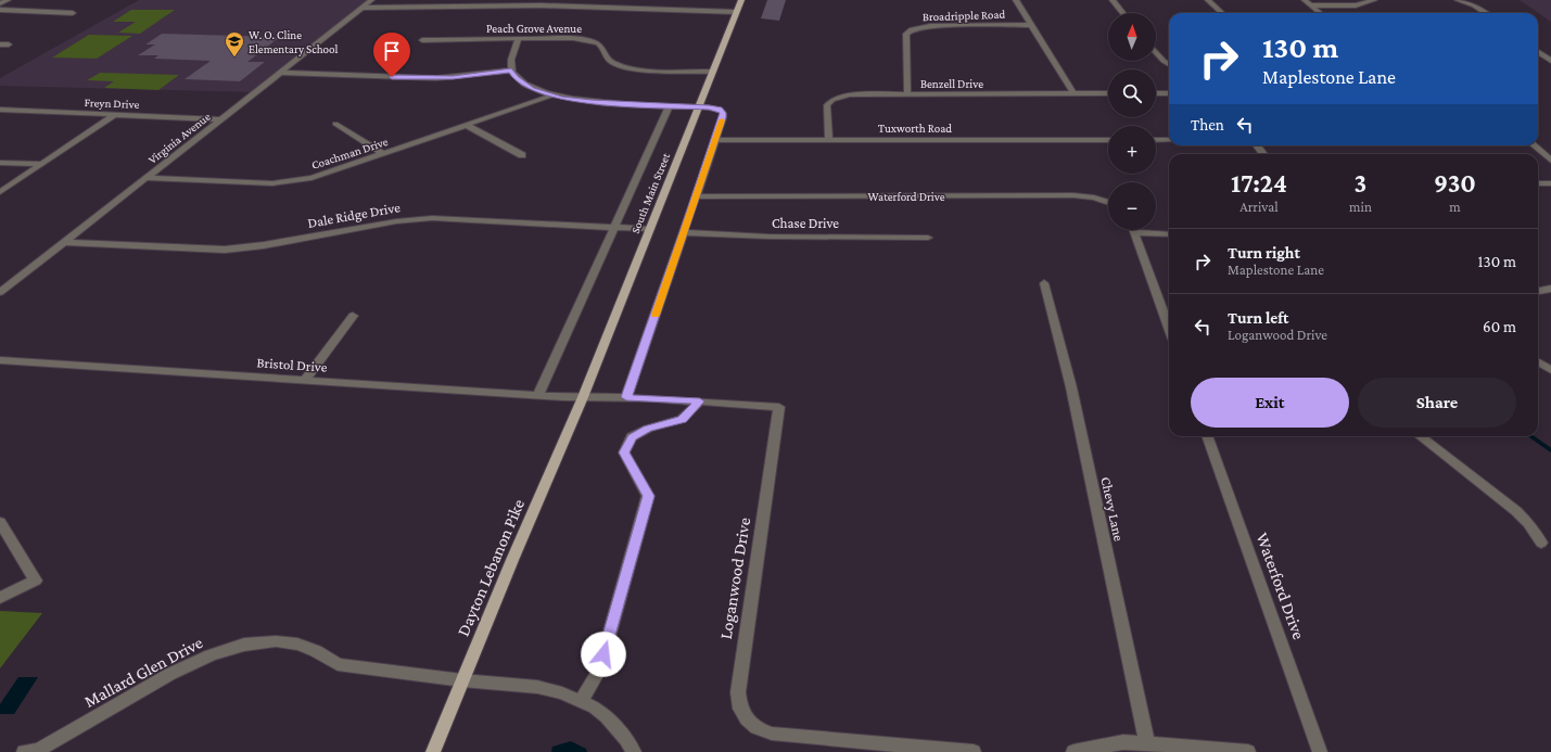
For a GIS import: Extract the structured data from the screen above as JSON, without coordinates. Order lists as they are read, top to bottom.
{
  "streets": {
    "main road": ["South Main Street", "Dayton Lebanon Pike"],
    "street": [
      "Broadripple Road",
      "Peach Grove Avenue",
      "Benzell Drive",
      "Freyn Drive",
      "Tuxworth Road",
      "Virginia Avenue",
      "Coachman Drive",
      "Waterford Drive",
      "Dale Ridge Drive",
      "Chase Drive",
      "Bristol Drive",
      "Chevy Lane",
      "Loganwood Drive",
      "Mallard Glen Drive"
    ]
  },
  "crossings": [
    ["Broadripple Road", "Benzell Drive"],
    ["Peach Grove Avenue", "South Main Street"],
    ["Benzell Drive", "Tuxworth Road"],
    ["Freyn Drive", "Virginia Avenue"],
    ["Virginia Avenue", "Coachman Drive"],
    ["Virginia Avenue", "Dale Ridge Drive"],
    ["South Main Street", "Dale Ridge Drive"],
    ["South Main Street", "Bristol Drive"],
    ["South Main Street", "Dayton Lebanon Pike"],
    ["South Main Street", "Loganwood Drive"],
    ["Bristol Drive", "Dayton Lebanon Pike"],
    ["Bristol Drive", "Loganwood Drive"],
    ["Dayton Lebanon Pike", "Loganwood Drive"],
    ["Dayton Lebanon Pike", "Mallard Glen Drive"]
  ],
  "places": {
    "school or university": ["W. O. Cline Elementary School"]
  },
  "north": "top",
  "page": {
    "map_buttons": ["+", "−"],
    "turn": ["130 m", "Maplestone Lane"],
    "then": "Then",
    "eta": [
      "17:24",
      "Arrival",
      "3",
      "min",
      "930",
      "m"
    ],
    "list": [
      {
        "name": "Turn right",
        "note": "Maplestone Lane",
        "value": "130 m"
      },
      {
        "name": "Turn left",
        "note": "Loganwood Drive",
        "value": "60 m"
      }
    ],
    "buttons": ["Exit", "Share"]
  }
}
